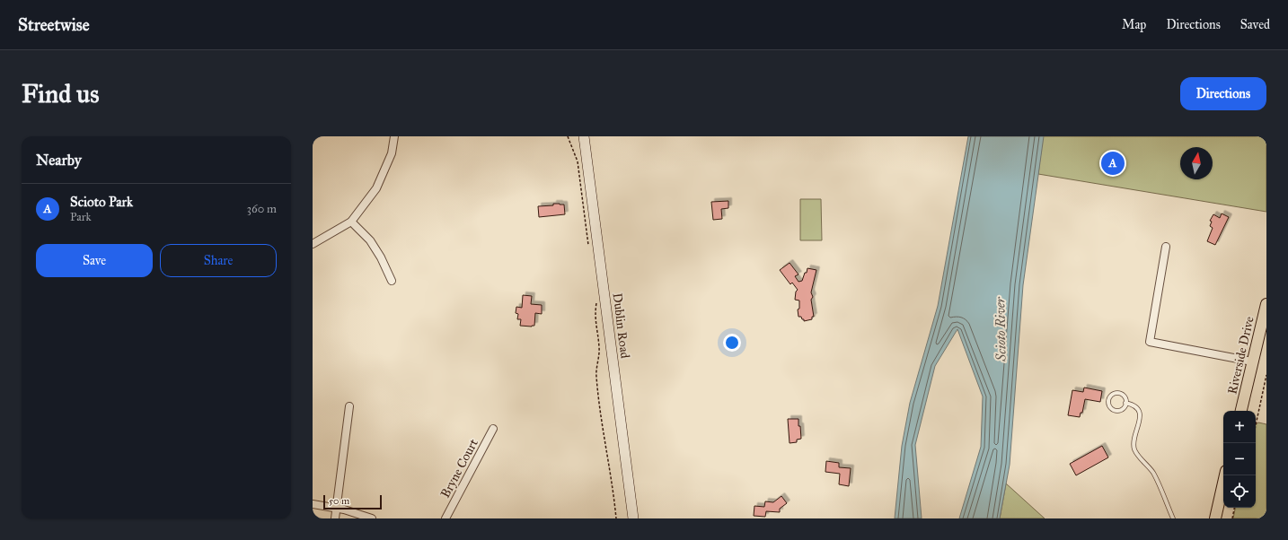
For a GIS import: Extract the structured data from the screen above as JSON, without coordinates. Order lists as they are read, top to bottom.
{
  "streets": {
    "main road": ["Dublin Road", "Riverside Drive"],
    "street": ["Bryne Court"]
  },
  "water": ["Scioto River"],
  "scale_bar": "50 m",
  "north": "top",
  "page": {
    "header": "Streetwise",
    "nav": ["Map", "Directions", "Saved"],
    "buttons": [
      "Directions",
      ["Save", "Share"]
    ],
    "title": "Find us",
    "heading": "Nearby",
    "pins": "A",
    "list": [
      {
        "mark": "A",
        "name": "Scioto Park",
        "note": "Park",
        "value": "360 m"
      }
    ],
    "map_buttons": ["+", "−"],
    "scale": "50 m"
  }
}
